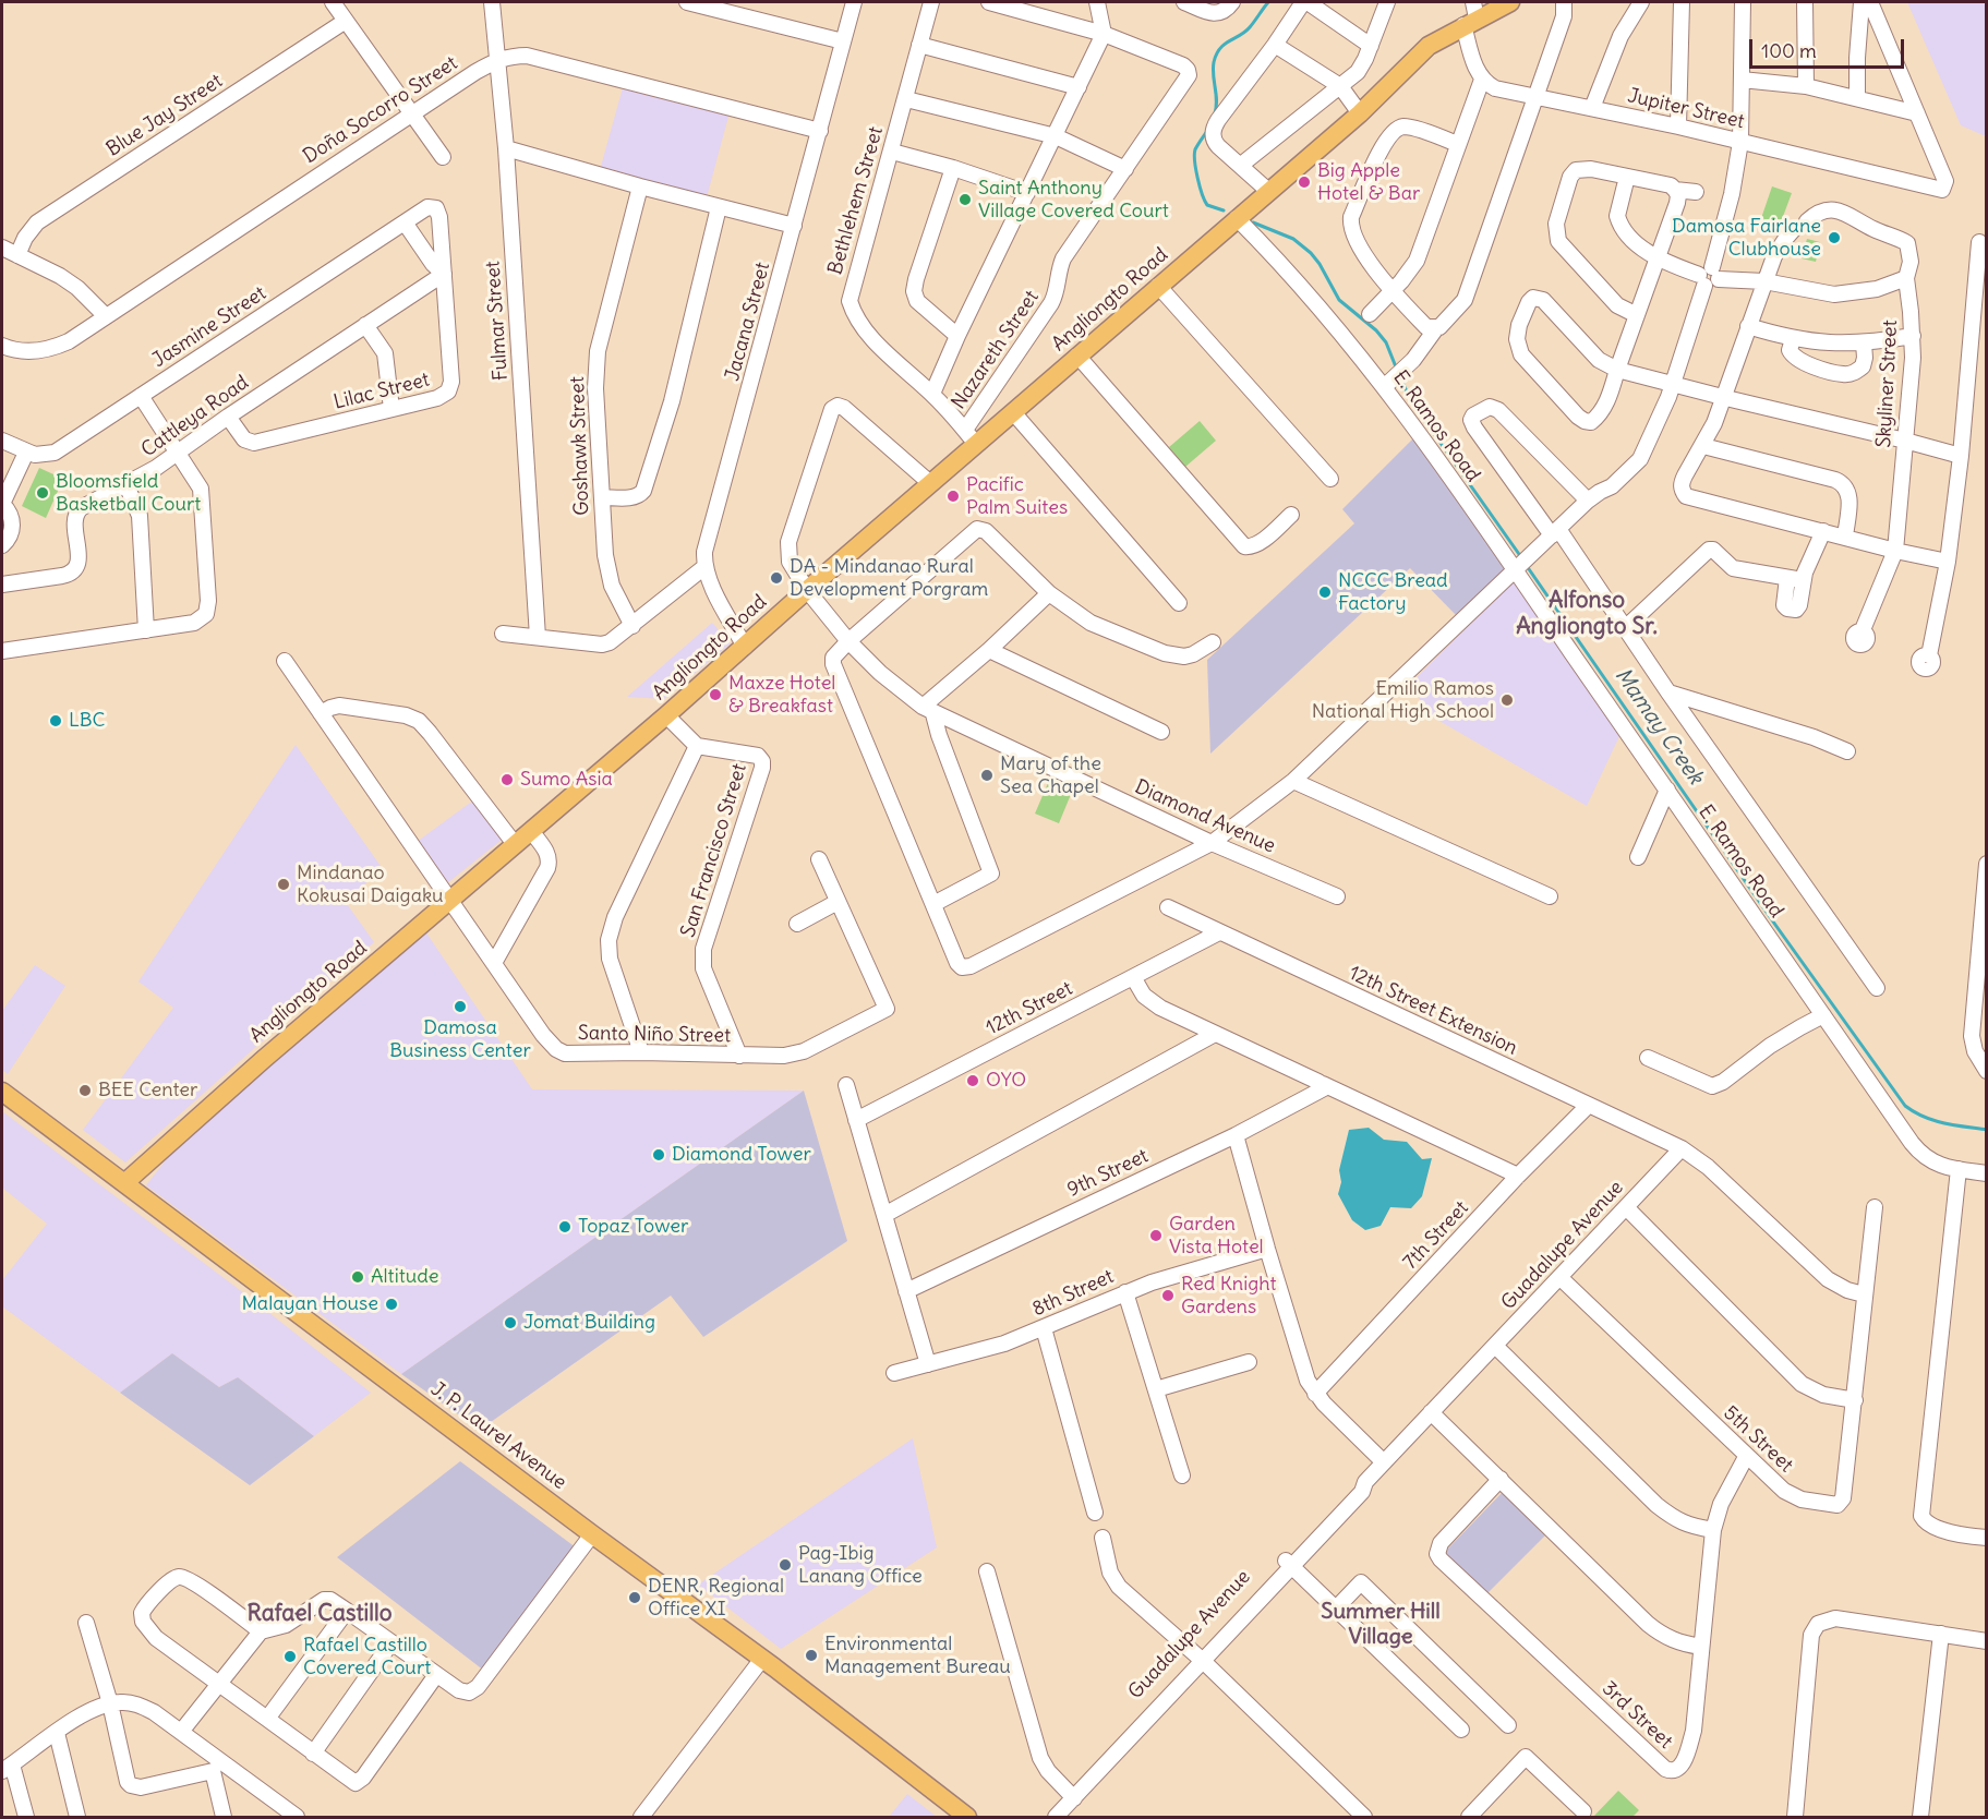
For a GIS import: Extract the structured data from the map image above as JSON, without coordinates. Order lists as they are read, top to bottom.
{
  "streets": {
    "main road": ["Angliongto Road", "J. P. Laurel Avenue"],
    "street": [
      "Jupiter Street",
      "Doña Socorro Street",
      "Blue Jay Street",
      "Bethlehem Street",
      "Fulmar Street",
      "Jacana Street",
      "Jasmine Street",
      "Nazareth Street",
      "Skyliner Street",
      "Lilac Street",
      "Cattleya Road",
      "E. Ramos Road",
      "Goshawk Street",
      "Diamond Avenue",
      "San Francisco Street",
      "12th Street",
      "12th Street Extension",
      "Santo Niño Street",
      "9th Street",
      "7th Street",
      "Guadalupe Avenue",
      "8th Street",
      "5th Street",
      "3rd Street"
    ]
  },
  "crossings": [
    ["Doña Socorro Street", "Fulmar Street"],
    ["Doña Socorro Street", "Jacana Street"],
    ["Bethlehem Street", "Angliongto Road"],
    ["Bethlehem Street", "Nazareth Street"],
    ["Angliongto Road", "Nazareth Street"],
    ["Angliongto Road", "E. Ramos Road"],
    ["Angliongto Road", "Diamond Avenue"],
    ["Angliongto Road", "Santo Niño Street"],
    ["Angliongto Road", "J. P. Laurel Avenue"],
    ["Jasmine Street", "Lilac Street"],
    ["Lilac Street", "Cattleya Road"],
    ["San Francisco Street", "Santo Niño Street"],
    ["12th Street", "12th Street Extension"],
    ["12th Street Extension", "7th Street"],
    ["12th Street Extension", "Guadalupe Avenue"],
    ["12th Street Extension", "5th Street"],
    ["Guadalupe Avenue", "5th Street"],
    ["5th Street", "3rd Street"]
  ],
  "districts": ["Alfonso Angliongto Sr.", "Summer Hill Village", "Rafael Castillo"],
  "water": ["Mamay Creek"],
  "places": [
    "Big Apple Hotel & Bar",
    "Saint Anthony Village Covered Court",
    "Damosa Fairlane Clubhouse",
    "Bloomsfield Basketball Court",
    "Pacific Palm Suites",
    "DA - Mindanao Rural Development Porgram",
    "NCCC Bread Factory",
    "Maxze Hotel & Breakfast",
    "Emilio Ramos National High School",
    "LBC",
    "Mary of the Sea Chapel",
    "Sumo Asia",
    "Mindanao Kokusai Daigaku",
    "Damosa Business Center",
    "OYO",
    "BEE Center",
    "Diamond Tower",
    "Topaz Tower",
    "Garden Vista Hotel",
    "Altitude",
    "Red Knight Gardens",
    "Malayan House",
    "Jomat Building",
    "Pag-Ibig Lanang Office",
    "DENR, Regional Office XI",
    "Environmental Management Bureau",
    "Rafael Castillo Covered Court"
  ],
  "scale_bar": "100 m"
}
